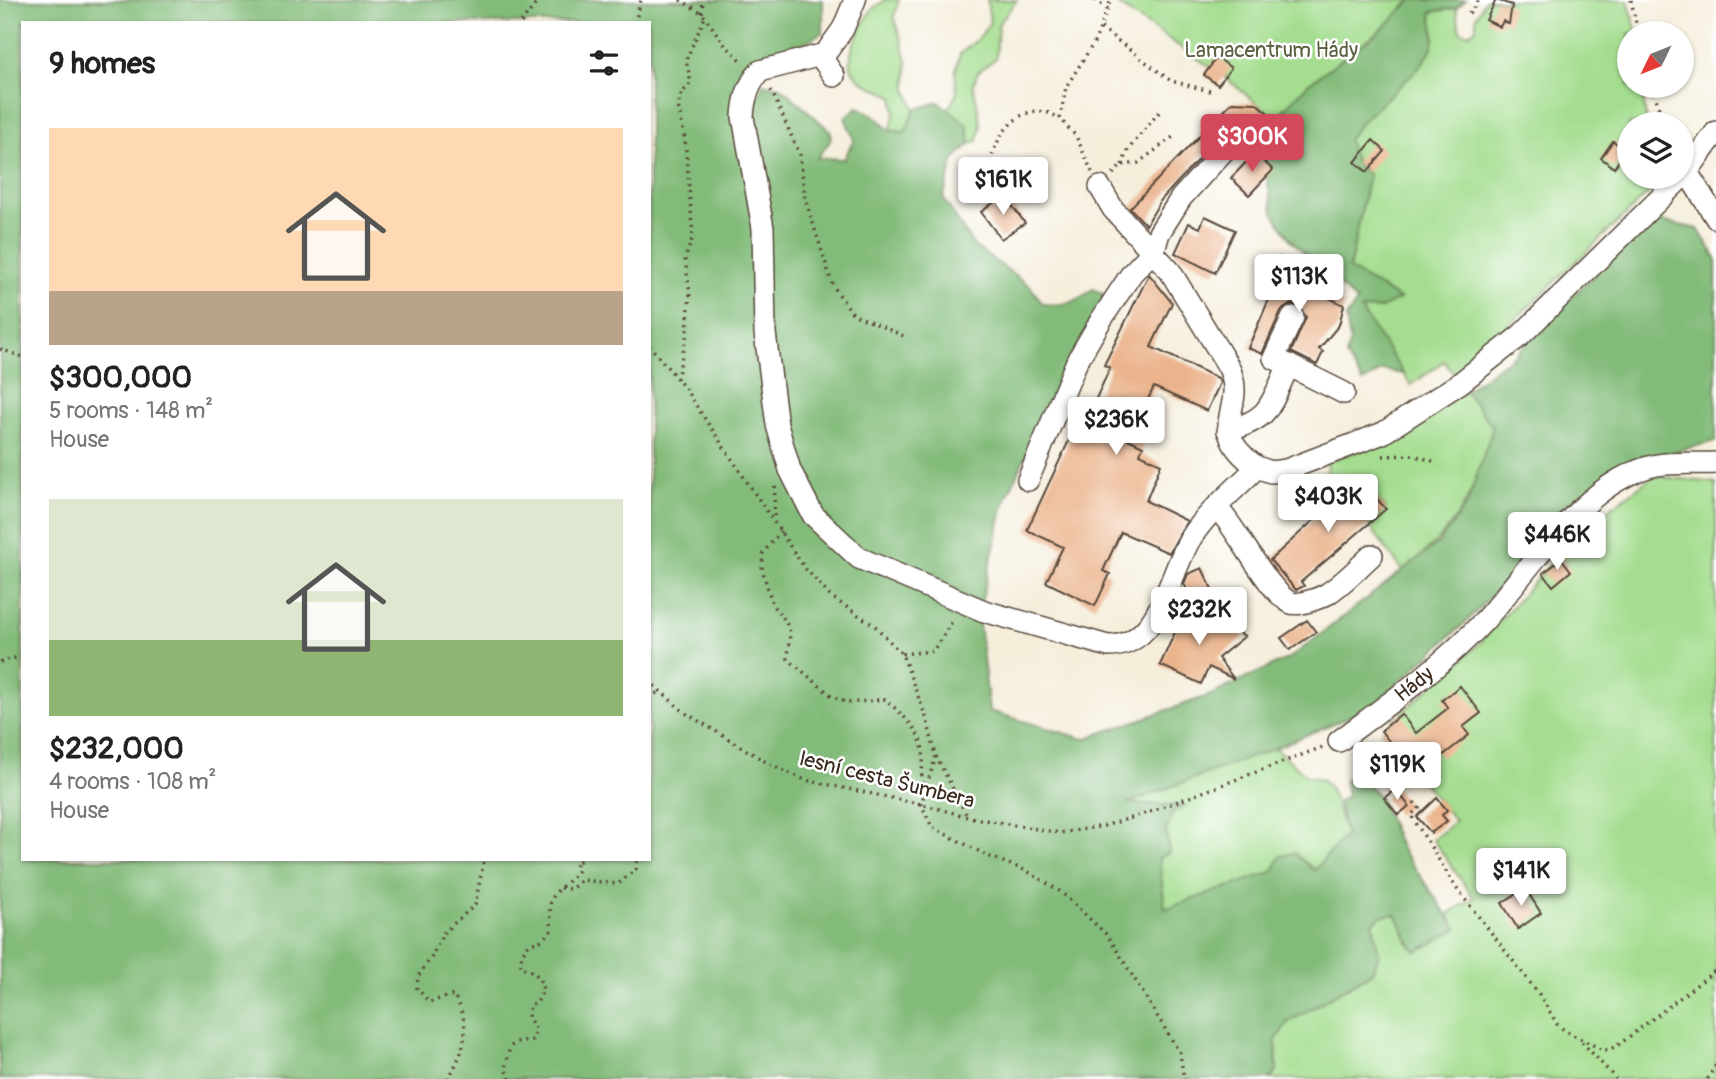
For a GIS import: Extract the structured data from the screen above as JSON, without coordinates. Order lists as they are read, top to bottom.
{
  "streets": {
    "lane": ["Hády"],
    "path": ["lesní cesta Šumbera"]
  },
  "crossings": [
    ["Hády", "lesní cesta Šumbera"]
  ],
  "parks": ["Lamacentrum Hády"],
  "north": "bottom left",
  "page": {
    "heading": "9 homes",
    "list": [
      {
        "name": "$300,000",
        "note": "5 rooms · 148 m² · House"
      },
      {
        "name": "$232,000",
        "note": "4 rooms · 108 m² · House"
      }
    ],
    "price": [
      "$300K",
      "$161K",
      "$113K",
      "$236K",
      "$403K",
      "$446K",
      "$232K",
      "$119K",
      "$141K"
    ]
  }
}
